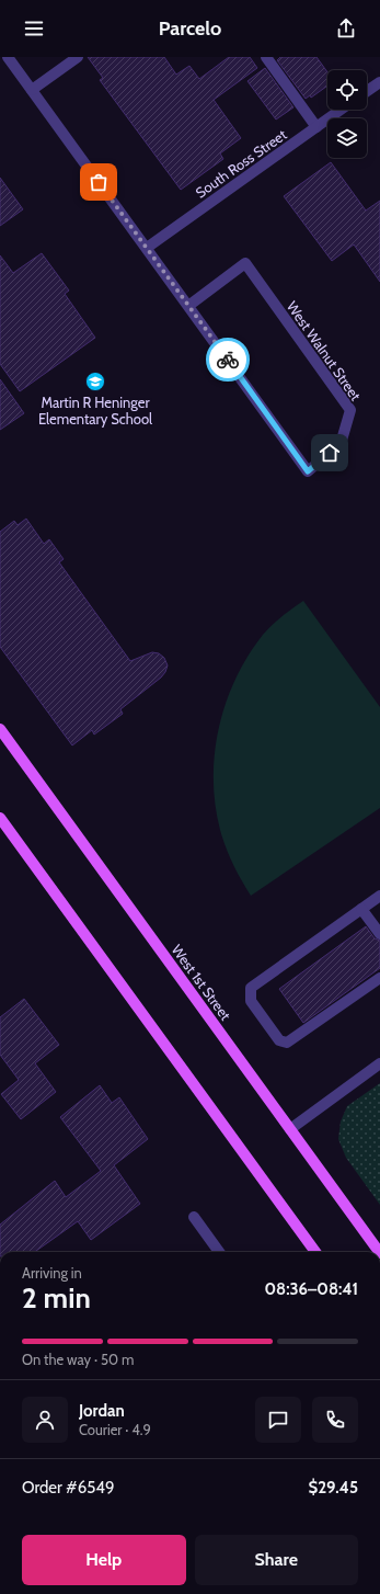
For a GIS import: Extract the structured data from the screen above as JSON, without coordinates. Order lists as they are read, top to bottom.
{
  "streets": {
    "main road": ["West 1st Street"],
    "street": ["South Ross Street", "West Walnut Street"]
  },
  "crossings": [
    ["South Ross Street", "West Walnut Street"]
  ],
  "places": {
    "school or university": ["Martin R Heninger Elementary School"]
  },
  "page": {
    "header": "Parcelo",
    "heading": ["2 min", "Arriving in", "08:36–08:41"],
    "panel": [
      "Jordan",
      "Courier · 4.9",
      "Order #6549",
      "$29.45"
    ],
    "bar": "On the way · 50 m",
    "buttons": ["Help", "Share"]
  }
}
